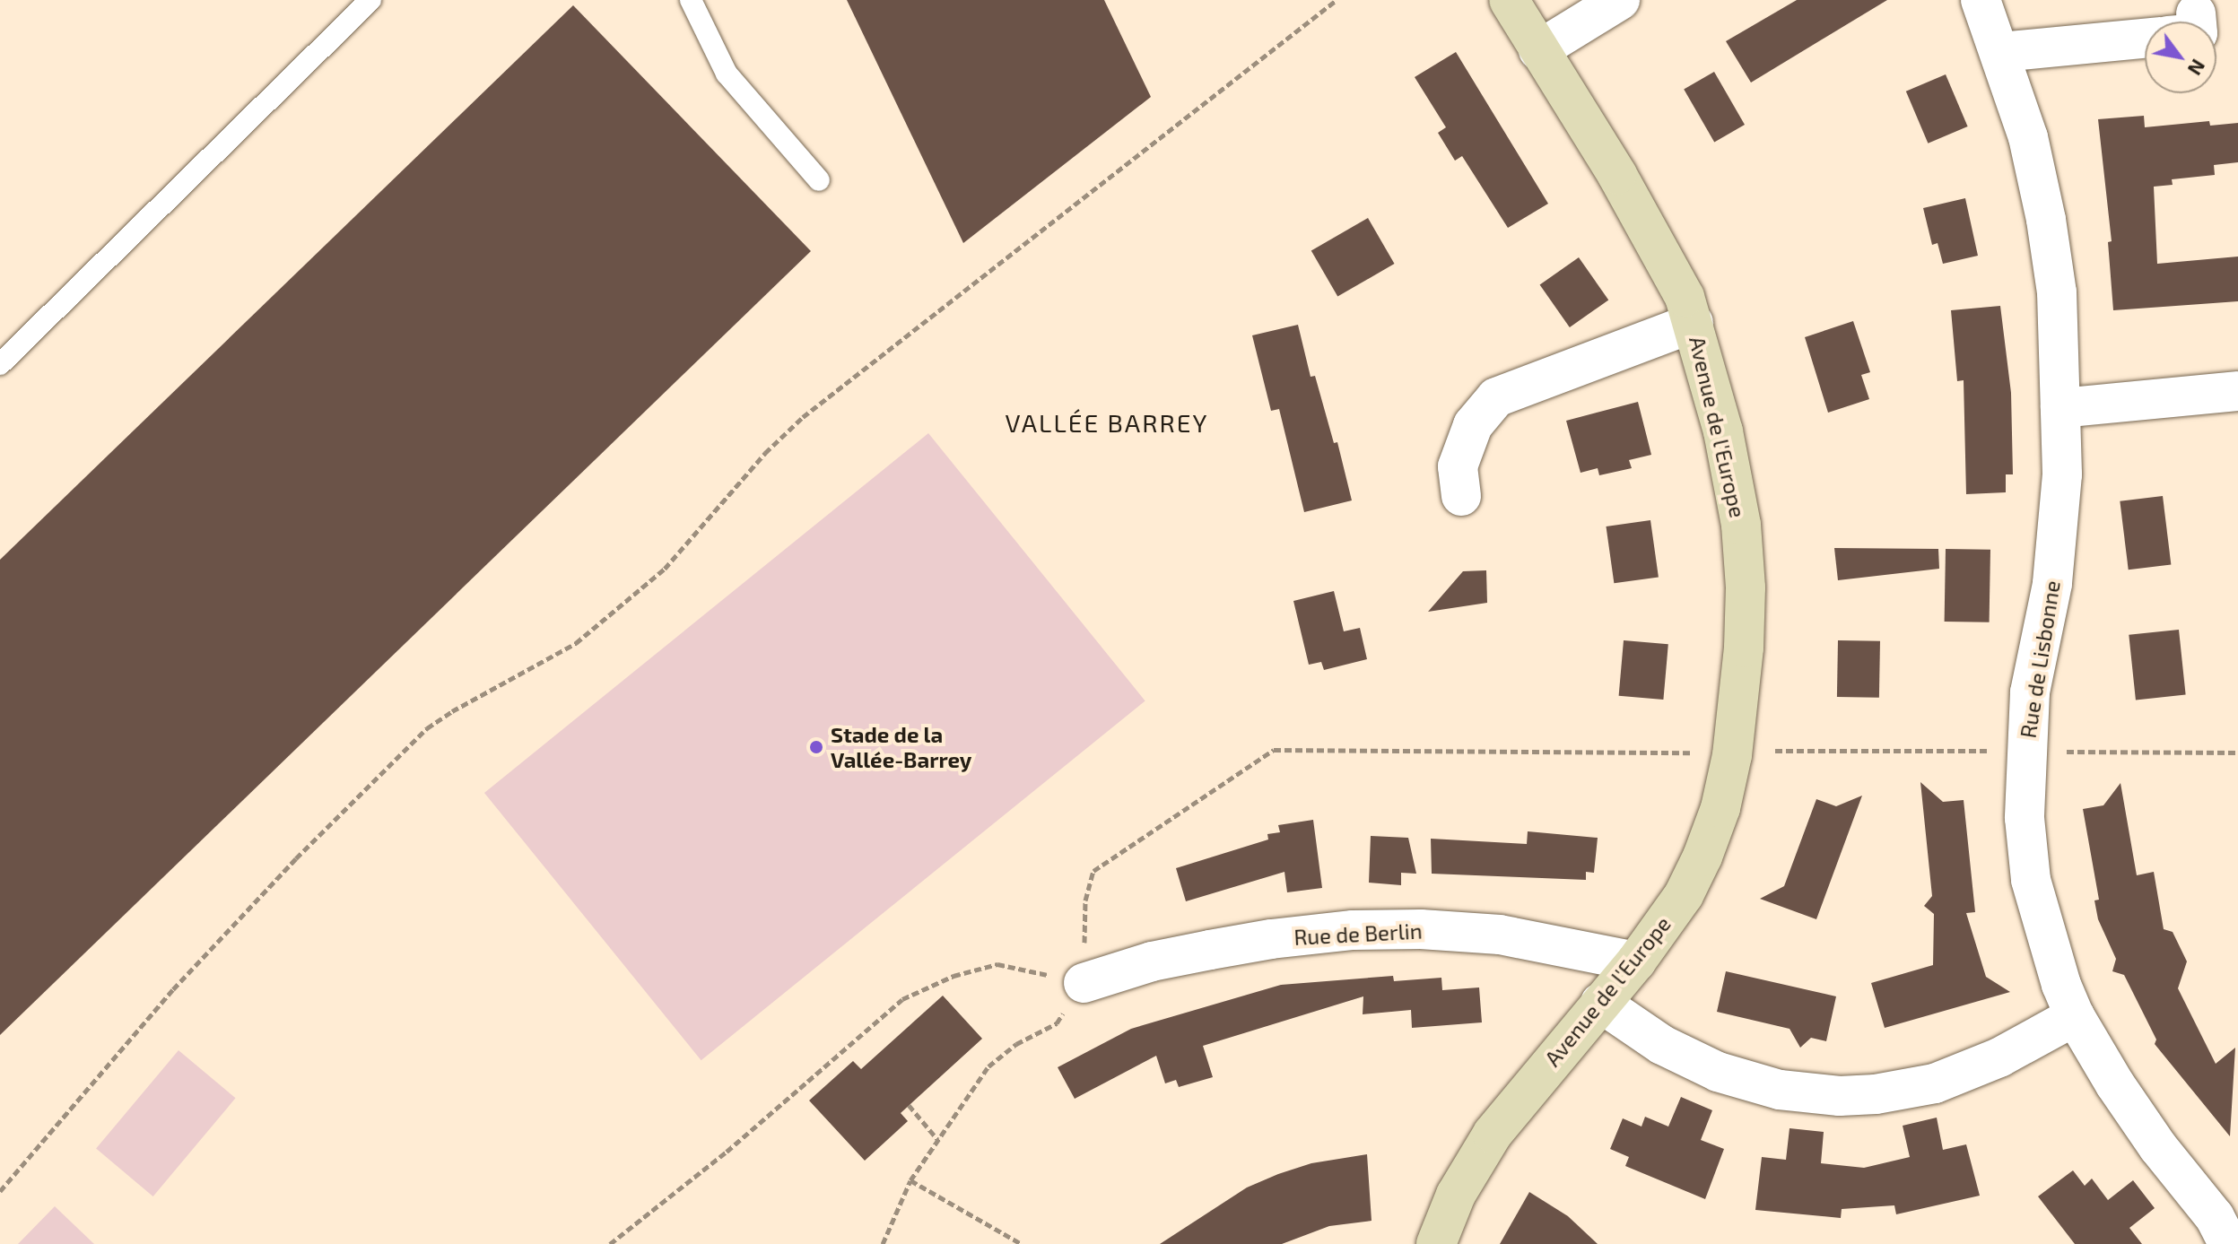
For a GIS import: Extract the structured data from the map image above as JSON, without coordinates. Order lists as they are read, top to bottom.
{
  "streets": {
    "street": ["Avenue de l'Europe", "Rue de Lisbonne", "Rue de Berlin"]
  },
  "crossings": [
    ["Avenue de l'Europe", "Rue de Berlin"]
  ],
  "districts": ["VALLÉE BARREY"],
  "places": ["Stade de la Vallée-Barrey"],
  "north": "bottom right"
}
